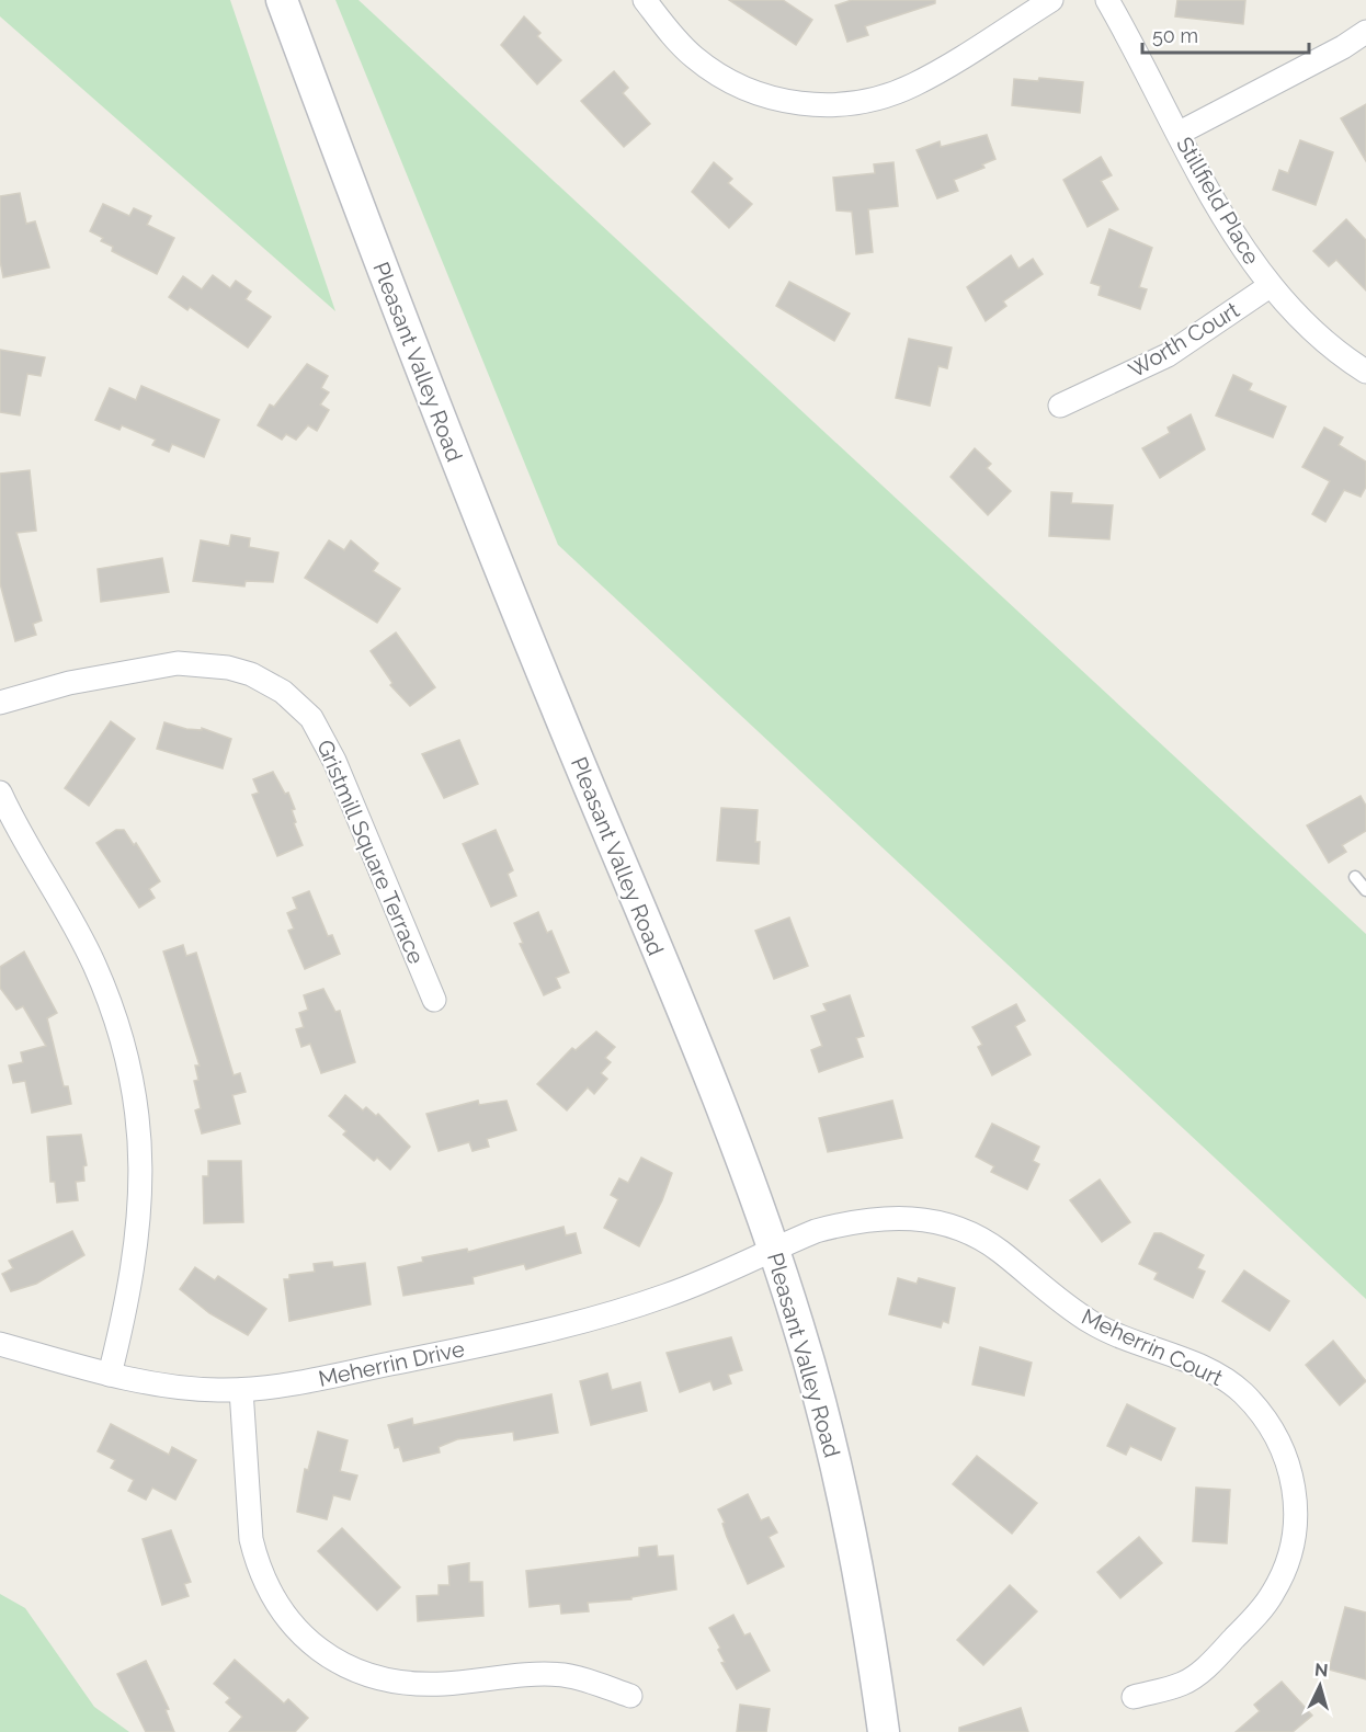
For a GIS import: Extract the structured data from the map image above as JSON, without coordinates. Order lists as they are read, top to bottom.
{
  "streets": {
    "main road": ["Pleasant Valley Road"],
    "street": [
      "Stillfield Place",
      "Worth Court",
      "Gristmill Square Terrace",
      "Meherrin Court",
      "Meherrin Drive"
    ]
  },
  "crossings": [
    ["Stillfield Place", "Worth Court"],
    ["Pleasant Valley Road", "Meherrin Court"],
    ["Pleasant Valley Road", "Meherrin Drive"],
    ["Meherrin Court", "Meherrin Drive"]
  ],
  "scale_bar": "50 m",
  "north": "top"
}
